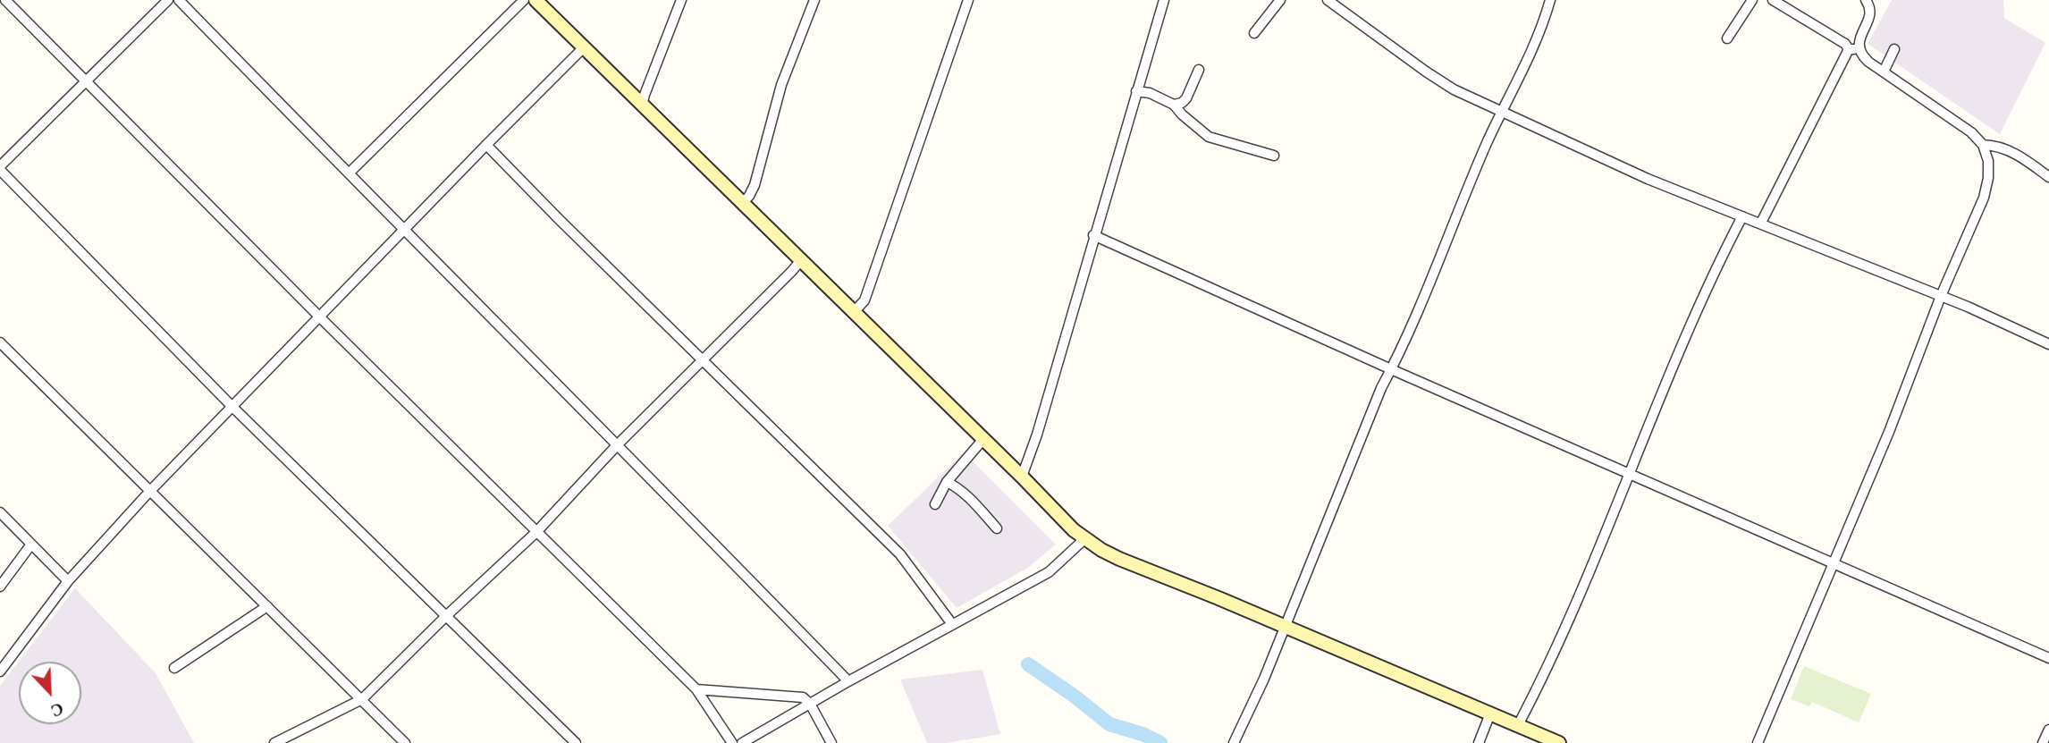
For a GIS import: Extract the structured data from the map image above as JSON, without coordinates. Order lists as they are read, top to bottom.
{
  "north": "bottom right"
}
